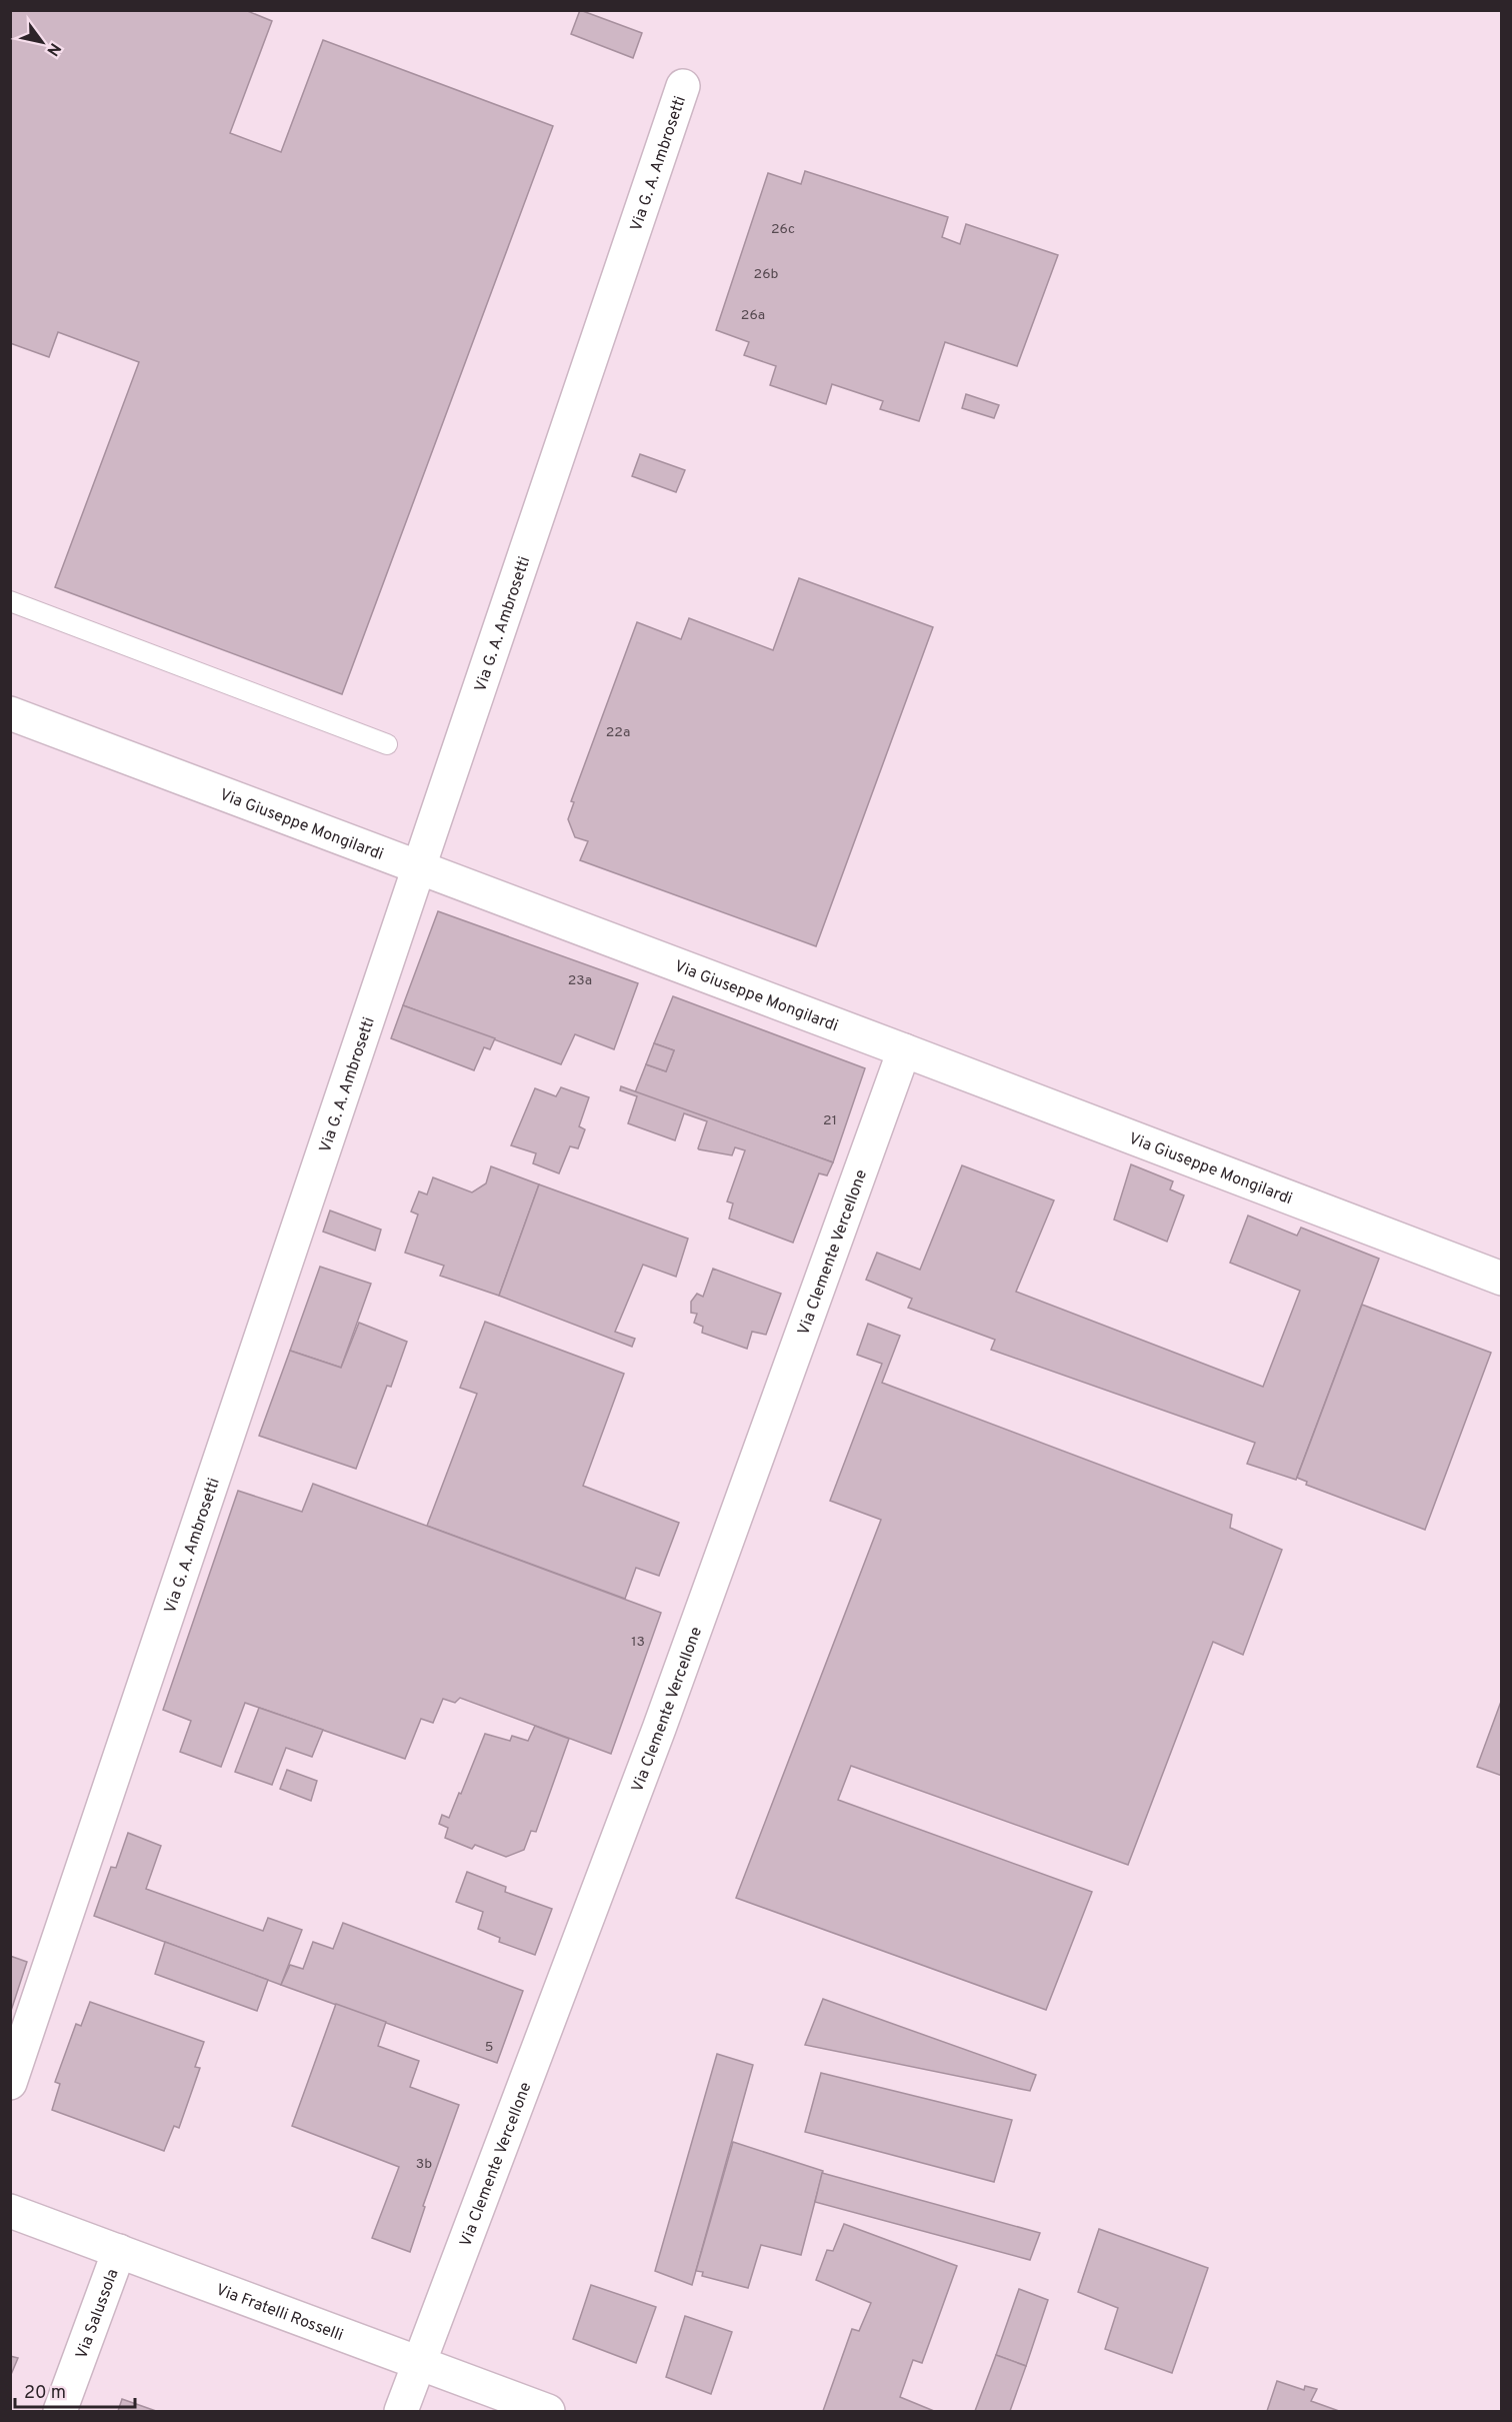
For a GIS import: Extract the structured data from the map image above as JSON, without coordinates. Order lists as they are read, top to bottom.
{
  "streets": {
    "street": [
      "Via G. A. Ambrosetti",
      "Via Giuseppe Mongilardi",
      "Via Clemente Vercellone",
      "Via Fratelli Rosselli",
      "Via Salussola"
    ]
  },
  "crossings": [
    ["Via G. A. Ambrosetti", "Via Giuseppe Mongilardi"],
    ["Via Giuseppe Mongilardi", "Via Clemente Vercellone"],
    ["Via Clemente Vercellone", "Via Fratelli Rosselli"],
    ["Via Fratelli Rosselli", "Via Salussola"]
  ],
  "house_numbers": [
    "26c",
    "26b",
    "26a",
    "22a",
    "23a",
    "21",
    "13",
    "5",
    "3b"
  ],
  "scale_bar": "20 m",
  "north": "bottom right"
}
